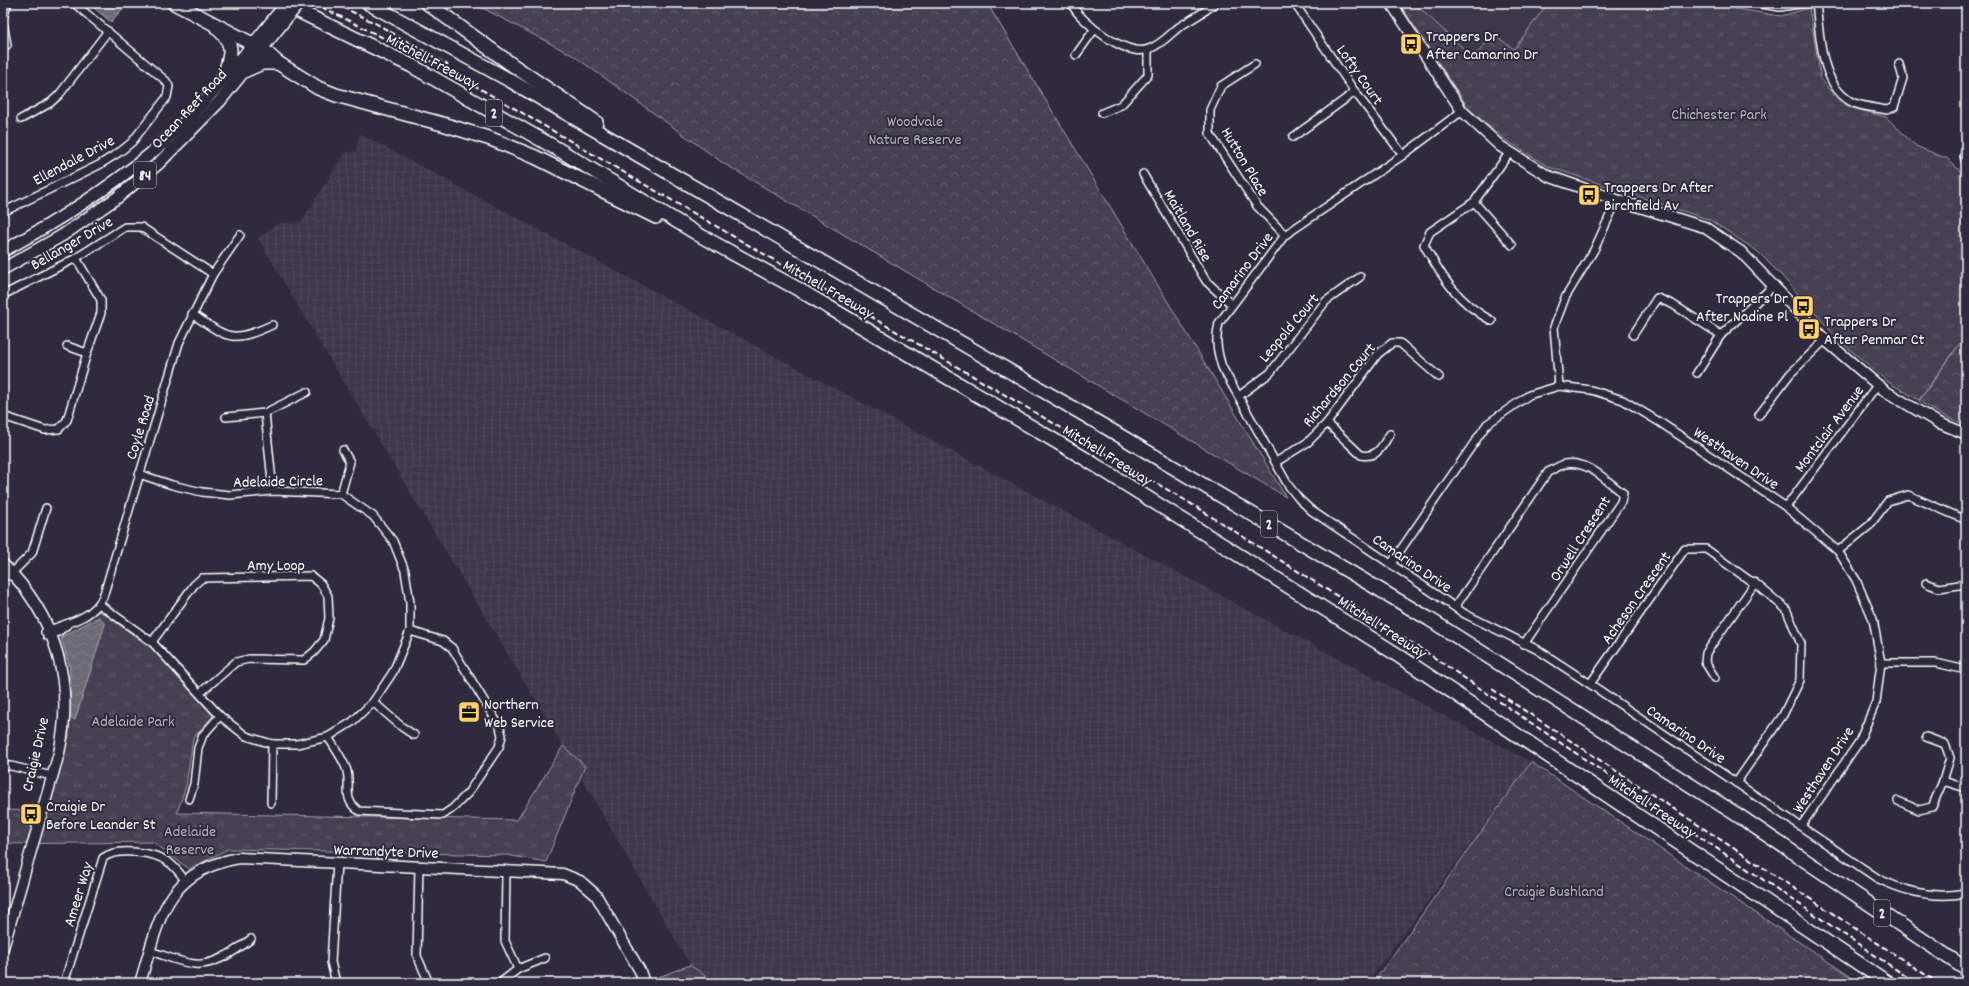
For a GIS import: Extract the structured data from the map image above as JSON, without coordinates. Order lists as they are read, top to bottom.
{
  "streets": {
    "highway": ["Mitchell Freeway", "2"],
    "main road": [
      "Ocean Reef Road",
      "84",
      "Craigie Drive",
      "Warrandyte Drive"
    ],
    "street": [
      "Lofty Court",
      "Ellendale Drive",
      "Hutton Place",
      "Maitland Rise",
      "Bellanger Drive",
      "Camarino Drive",
      "Leopold Court",
      "Richardson Court",
      "Coyle Road",
      "Montclair Avenue",
      "Westhaven Drive",
      "Adelaide Circle",
      "Orwell Crescent",
      "Amy Loop",
      "Acheson Crescent",
      "Ameer Way"
    ]
  },
  "crossings": [
    ["Lofty Court", "Camarino Drive"],
    ["Hutton Place", "Camarino Drive"],
    ["Maitland Rise", "Camarino Drive"],
    ["Bellanger Drive", "Coyle Road"],
    ["Camarino Drive", "Leopold Court"],
    ["Camarino Drive", "Richardson Court"],
    ["Camarino Drive", "Westhaven Drive"],
    ["Camarino Drive", "Orwell Crescent"],
    ["Camarino Drive", "Acheson Crescent"],
    ["Coyle Road", "Adelaide Circle"],
    ["Coyle Road", "Craigie Drive"],
    ["Montclair Avenue", "Westhaven Drive"],
    ["Adelaide Circle", "Amy Loop"],
    ["Warrandyte Drive", "Ameer Way"]
  ],
  "parks": [
    "Chichester Park",
    "Woodvale Nature Reserve",
    "Adelaide Park",
    "Adelaide Reserve",
    "Craigie Bushland"
  ],
  "places": {
    "bus stop": [
      "Trappers Dr After Camarino Dr",
      "Trappers Dr After Birchfield Av",
      "Trappers Dr After Nadine Pl",
      "Trappers Dr After Penmar Ct",
      "Craigie Dr Before Leander St"
    ],
    "office": ["Northern Web Service"]
  }
}
